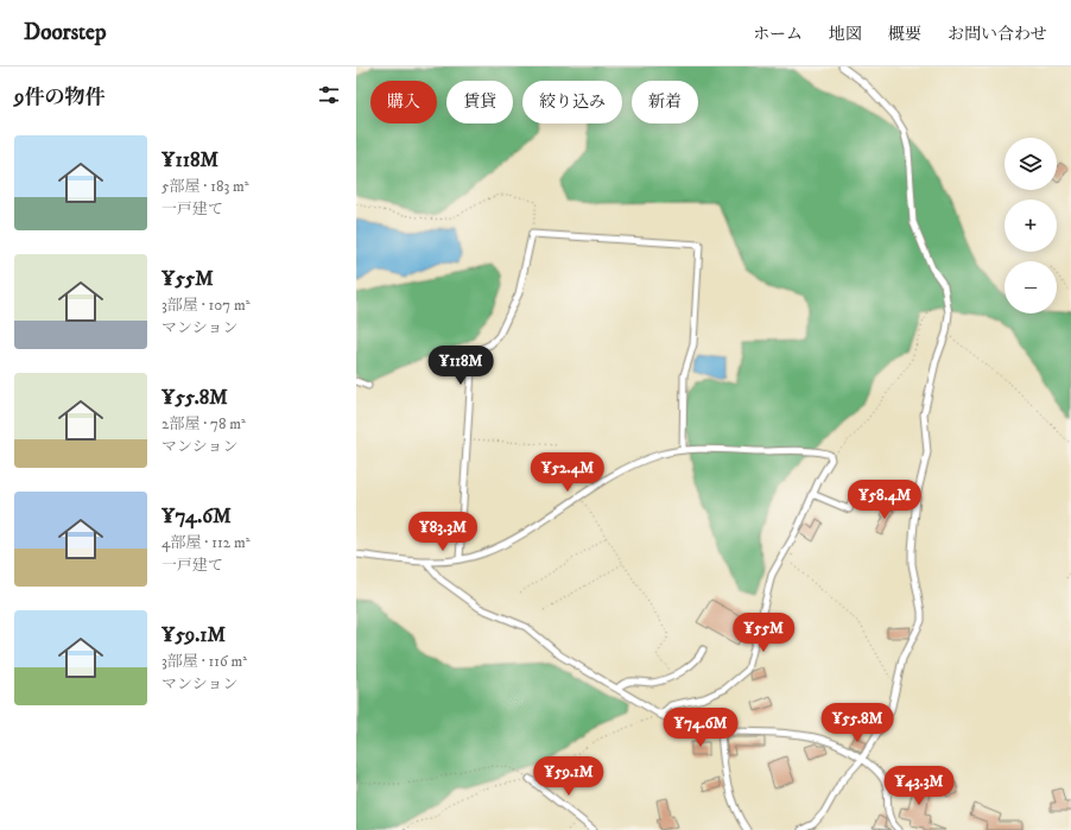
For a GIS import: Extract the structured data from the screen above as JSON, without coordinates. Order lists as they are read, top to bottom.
{
  "page": {
    "header": "Doorstep",
    "nav": [
      "ホーム",
      "地図",
      "概要",
      "お問い合わせ"
    ],
    "heading": "9件の物件",
    "chip": [
      "購入",
      "賃貸",
      "絞り込み",
      "新着"
    ],
    "list": [
      {
        "name": "¥118M",
        "note": "5部屋 · 183 m² · 一戸建て"
      },
      {
        "name": "¥55M",
        "note": "3部屋 · 107 m² · マンション"
      },
      {
        "name": "¥55.8M",
        "note": "2部屋 · 78 m² · マンション"
      },
      {
        "name": "¥74.6M",
        "note": "4部屋 · 112 m² · 一戸建て"
      },
      {
        "name": "¥59.1M",
        "note": "3部屋 · 116 m² · マンション"
      }
    ],
    "map_buttons": ["+", "−"],
    "price": [
      "¥118M",
      "¥52.4M",
      "¥58.4M",
      "¥83.3M",
      "¥55M",
      "¥55.8M",
      "¥74.6M",
      "¥59.1M",
      "¥43.3M"
    ]
  }
}
